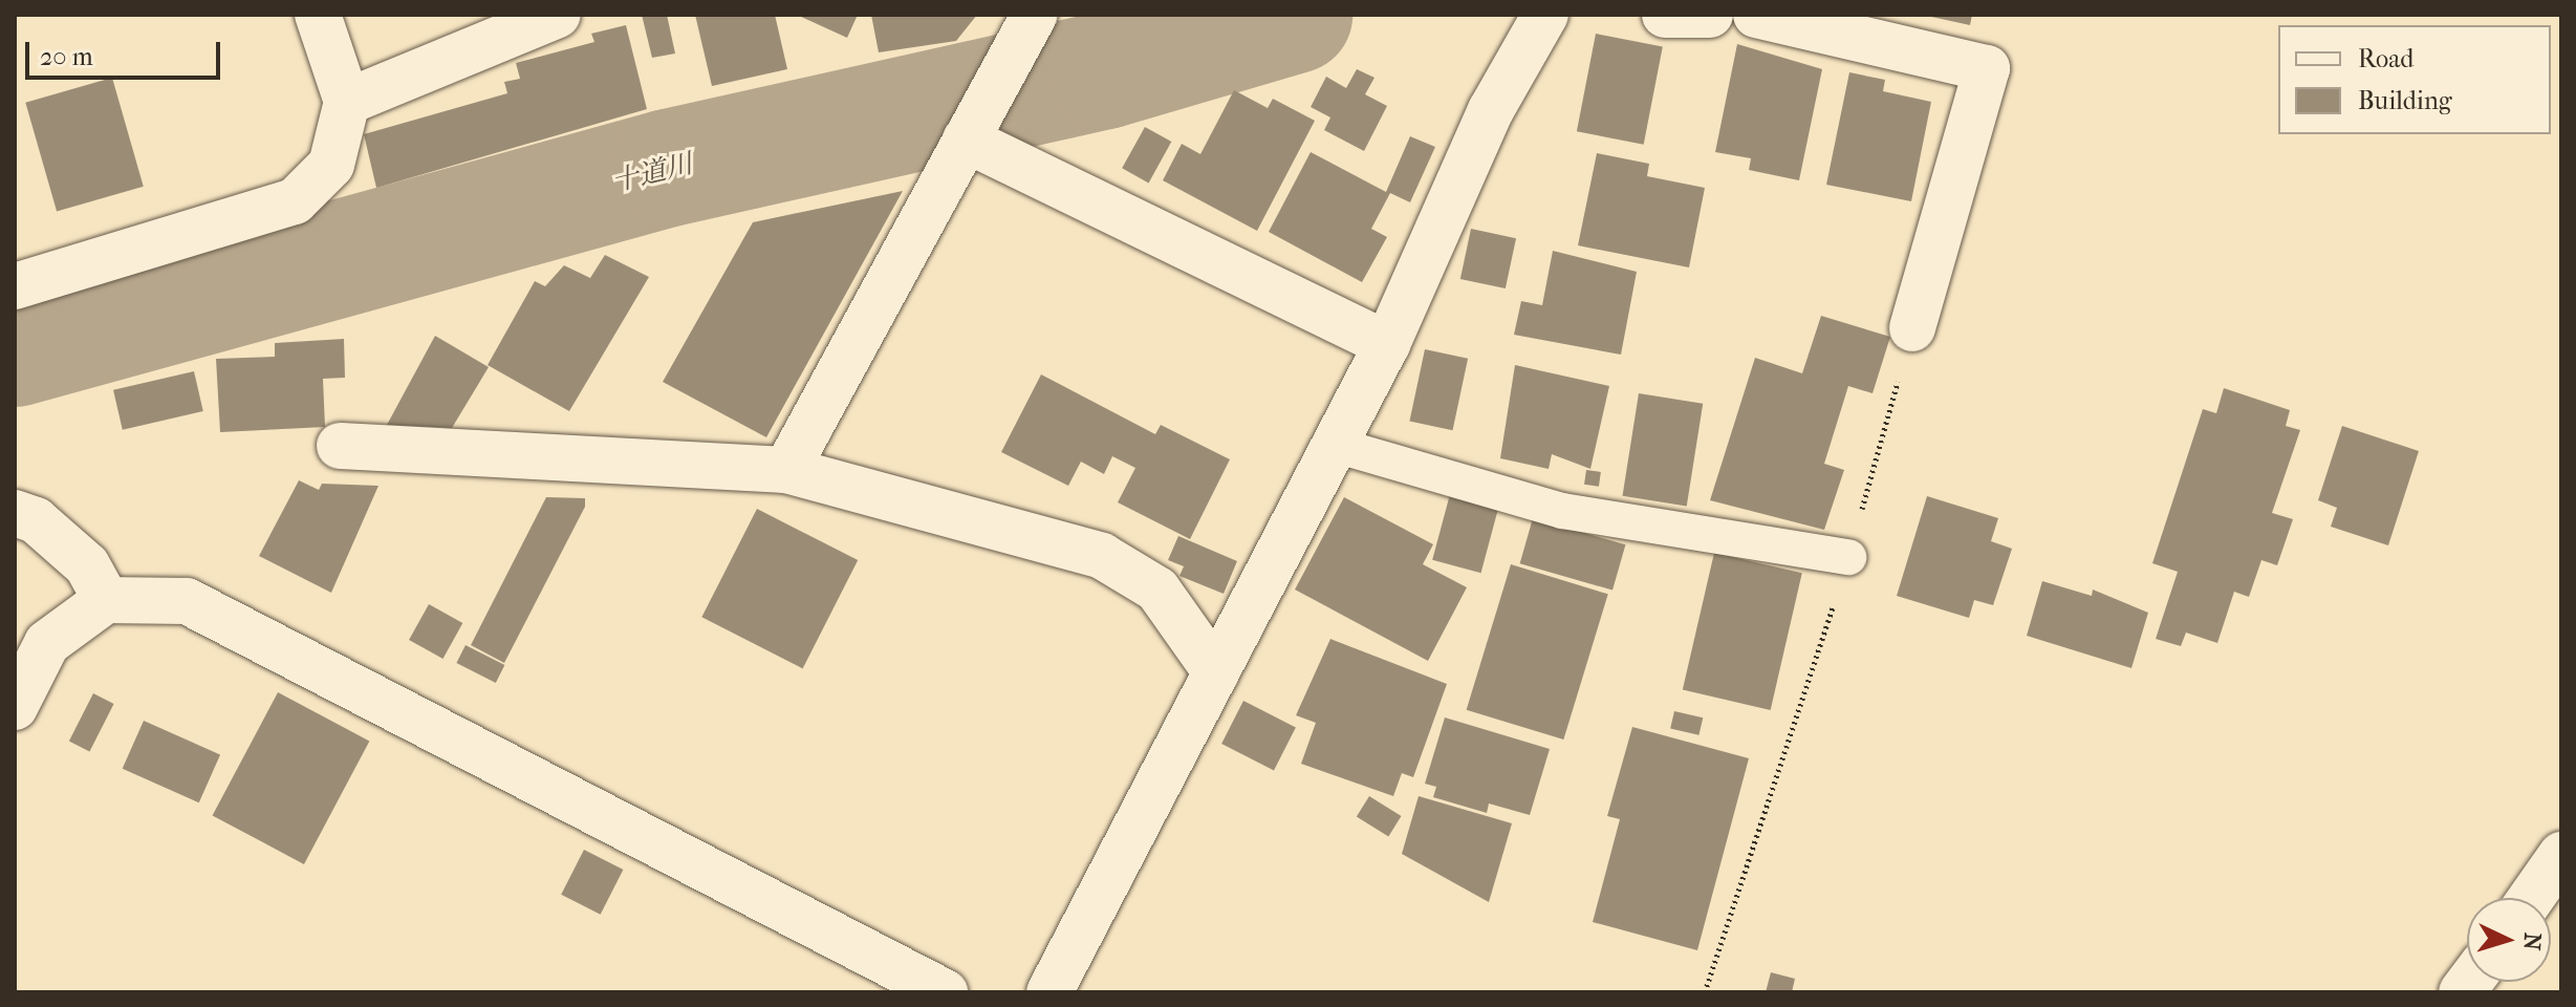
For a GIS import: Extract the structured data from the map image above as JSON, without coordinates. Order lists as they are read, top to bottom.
{
  "water": ["十道川"],
  "legend": ["Road", "Building"],
  "scale_bar": "20 m",
  "north": "right"
}
